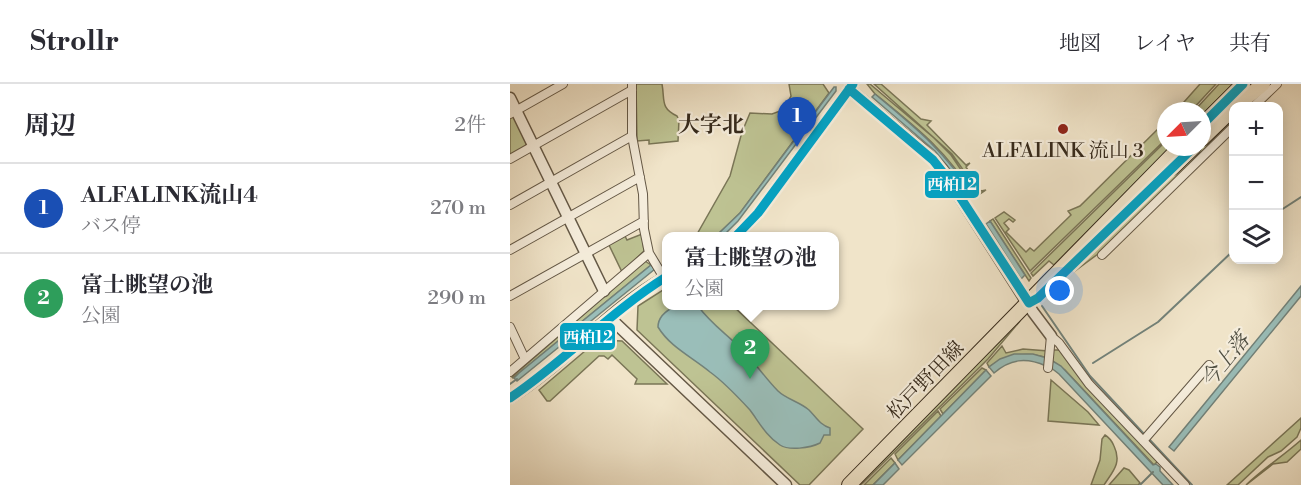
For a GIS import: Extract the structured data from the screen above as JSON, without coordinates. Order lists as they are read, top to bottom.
{
  "streets": {
    "main road": ["松戸野田線"]
  },
  "districts": ["大字北"],
  "water": ["今上落"],
  "places": ["ALFALINK 流山 3"],
  "lines": ["transit line 西柏12"],
  "north": "bottom left",
  "page": {
    "header": "Strollr",
    "nav": ["地図", "レイヤ", "共有"],
    "heading": ["周辺", "2件"],
    "pins": ["1", "2"],
    "map_buttons": ["+", "−"],
    "list": [
      {
        "mark": "1",
        "name": "ALFALINK流山4",
        "note": "バス停",
        "value": "270 m"
      },
      {
        "mark": "2",
        "name": "富士眺望の池",
        "note": "公園",
        "value": "290 m"
      }
    ],
    "popup": ["富士眺望の池", "公園"]
  }
}
